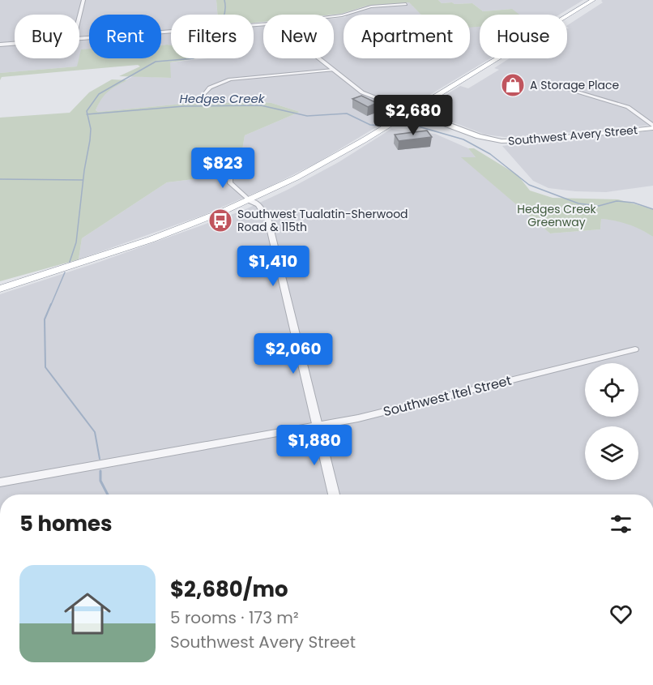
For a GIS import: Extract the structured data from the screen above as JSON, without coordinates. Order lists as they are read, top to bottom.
{
  "streets": {
    "main road": ["Southwest Avery Street"],
    "street": ["Southwest Itel Street"]
  },
  "water": ["Hedges Creek"],
  "parks": ["Hedges Creek Greenway"],
  "places": {
    "shop": ["A Storage Place"],
    "bus stop": ["Southwest Tualatin-Sherwood Road & 115th"]
  },
  "page": {
    "chip": [
      "Buy",
      "Rent",
      "Filters",
      "New",
      "Apartment",
      "House"
    ],
    "price": [
      "$2,680",
      "$823",
      "$1,410",
      "$2,060",
      "$1,880"
    ],
    "heading": "5 homes",
    "list": [
      {
        "name": "$2,680/mo",
        "note": "5 rooms · 173 m² · Southwest Avery Street"
      }
    ]
  }
}
